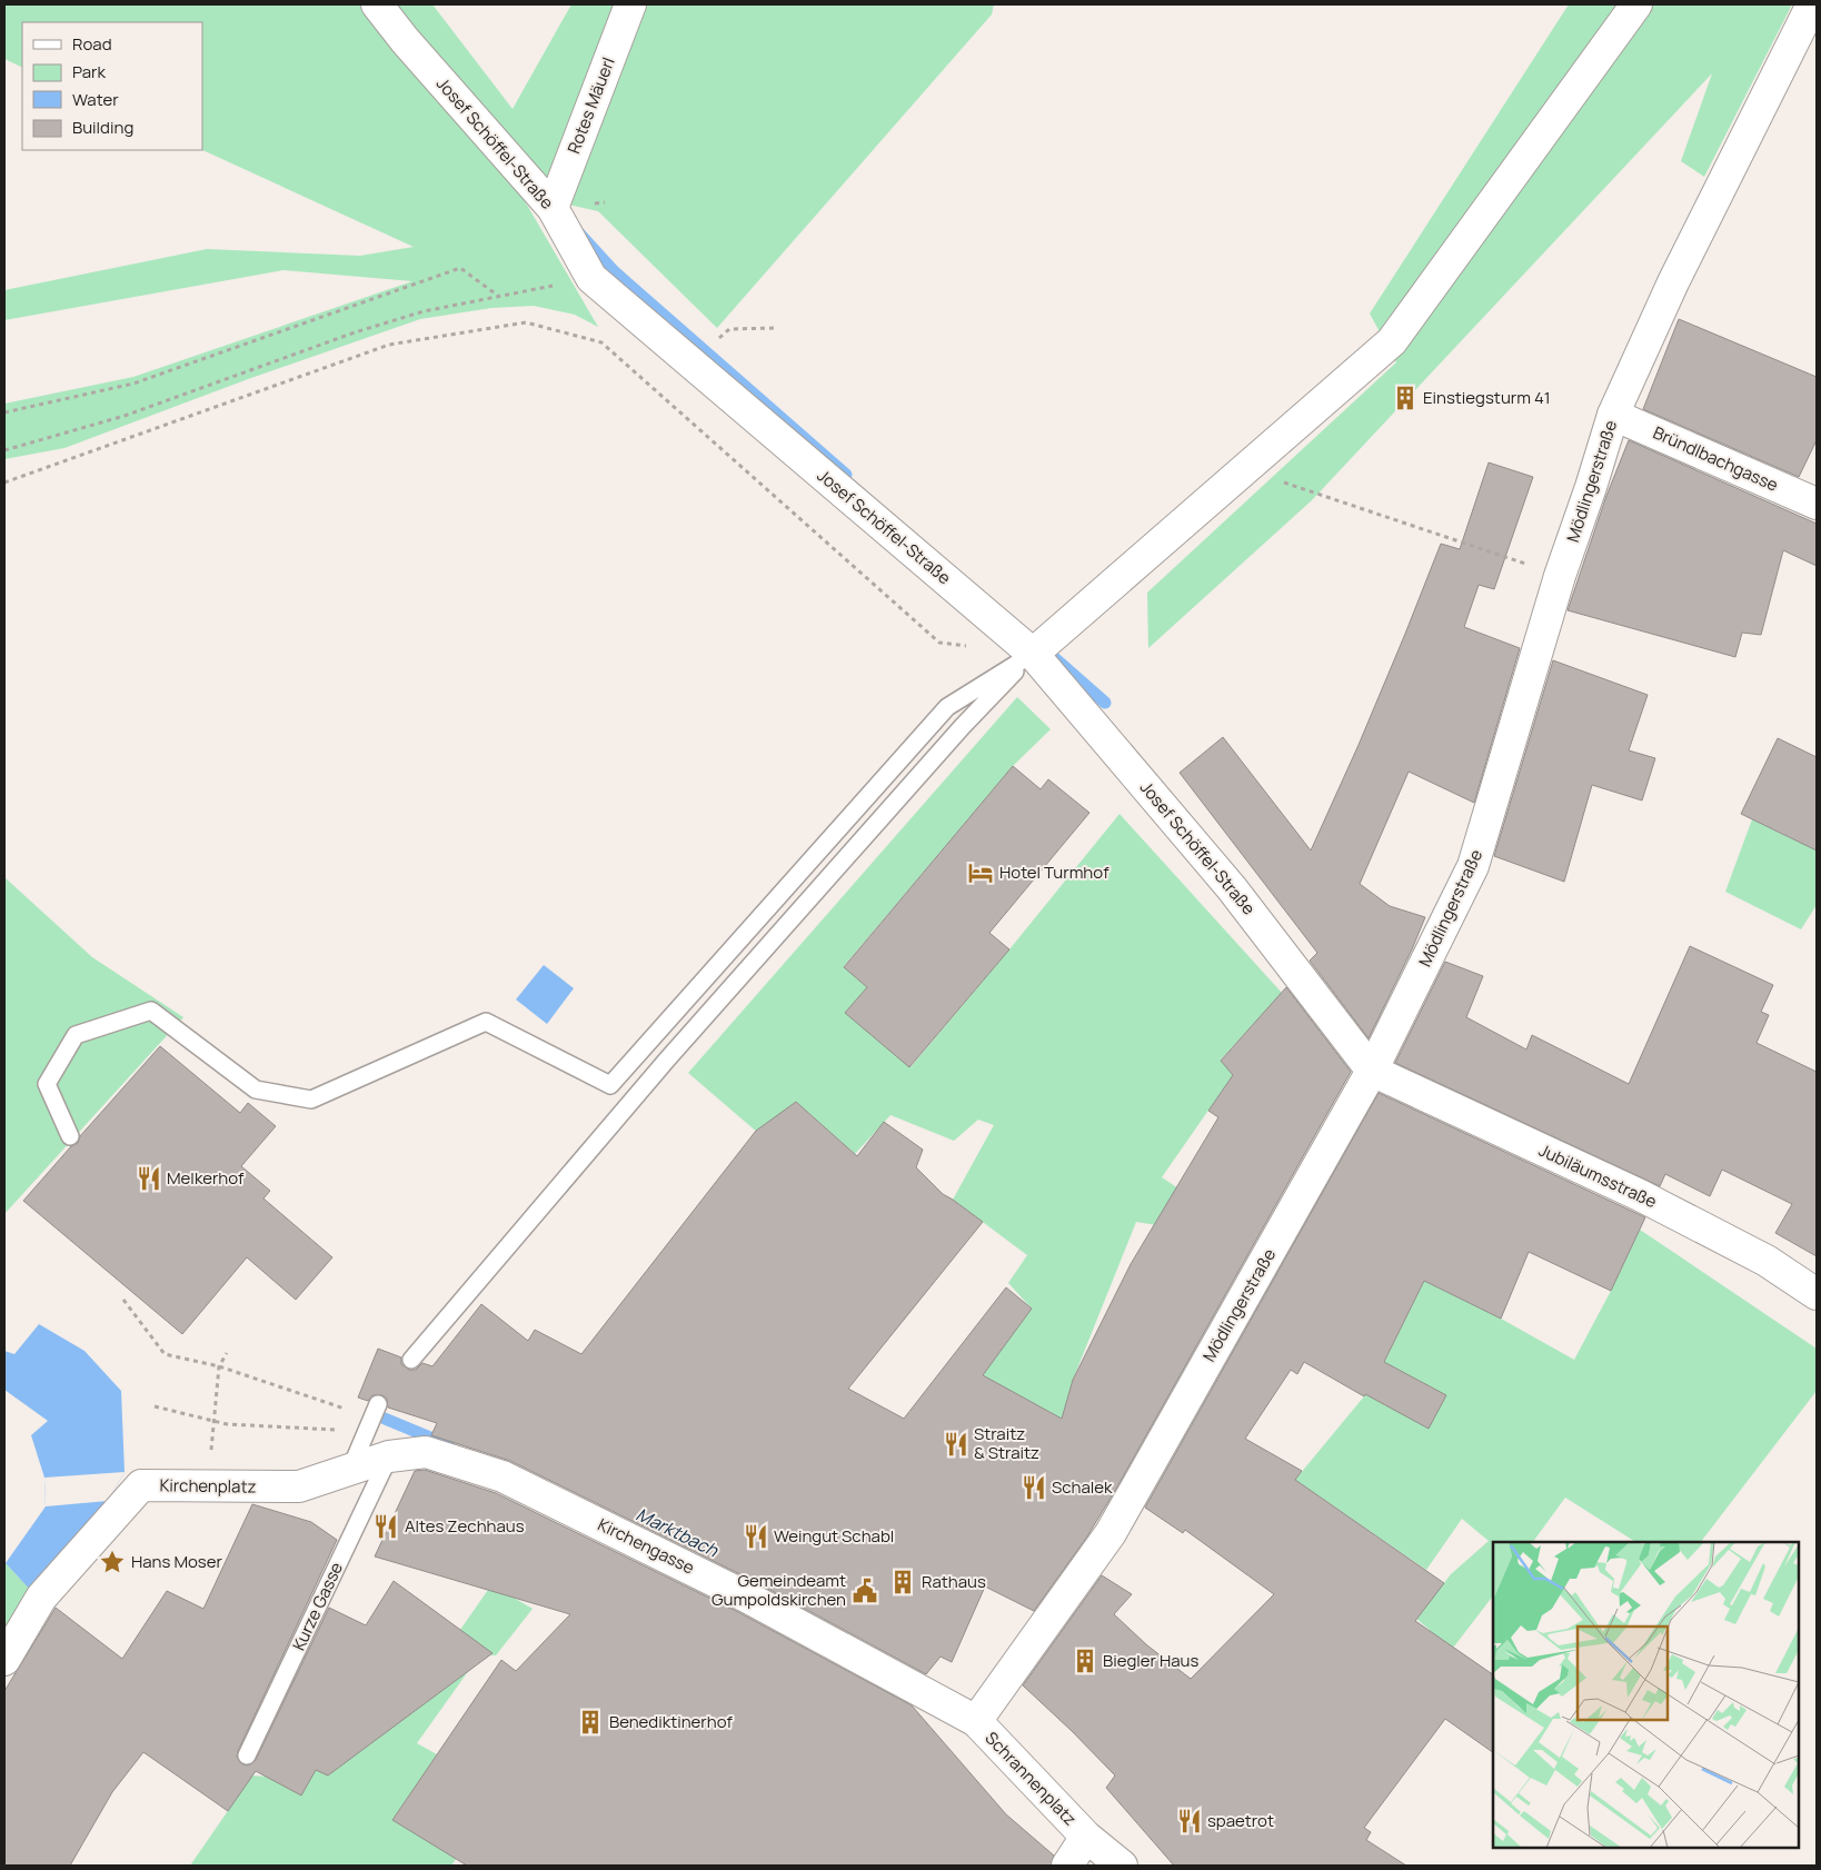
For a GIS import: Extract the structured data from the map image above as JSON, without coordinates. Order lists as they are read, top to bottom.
{
  "streets": {
    "street": [
      "Rotes Mäuerl",
      "Josef Schöffel-Straße",
      "Bründlbachgasse",
      "Mödlingerstraße",
      "Jubiläumsstraße",
      "Kirchenplatz",
      "Kirchengasse",
      "Schrannenplatz"
    ],
    "lane": ["Kurze Gasse"]
  },
  "crossings": [
    ["Rotes Mäuerl", "Josef Schöffel-Straße"],
    ["Josef Schöffel-Straße", "Mödlingerstraße"],
    ["Josef Schöffel-Straße", "Jubiläumsstraße"],
    ["Bründlbachgasse", "Mödlingerstraße"],
    ["Mödlingerstraße", "Jubiläumsstraße"],
    ["Mödlingerstraße", "Kirchengasse"],
    ["Mödlingerstraße", "Schrannenplatz"],
    ["Kirchenplatz", "Kirchengasse"],
    ["Kirchenplatz", "Kurze Gasse"],
    ["Kirchengasse", "Schrannenplatz"]
  ],
  "water": ["Marktbach"],
  "places": {
    "building": [
      "Einstiegsturm 41",
      "Rathaus",
      "Biegler Haus",
      "Benediktinerhof"
    ],
    "hotel": ["Hotel Turmhof"],
    "restaurant": [
      "Melkerhof",
      "Straitz & Straitz",
      "Schalek",
      "Altes Zechhaus",
      "Weingut Schabl",
      "spaetrot"
    ],
    "place": ["Hans Moser"],
    "public building": ["Gemeindeamt Gumpoldskirchen"]
  },
  "legend": [
    "Road",
    "Park",
    "Water",
    "Building"
  ]
}
